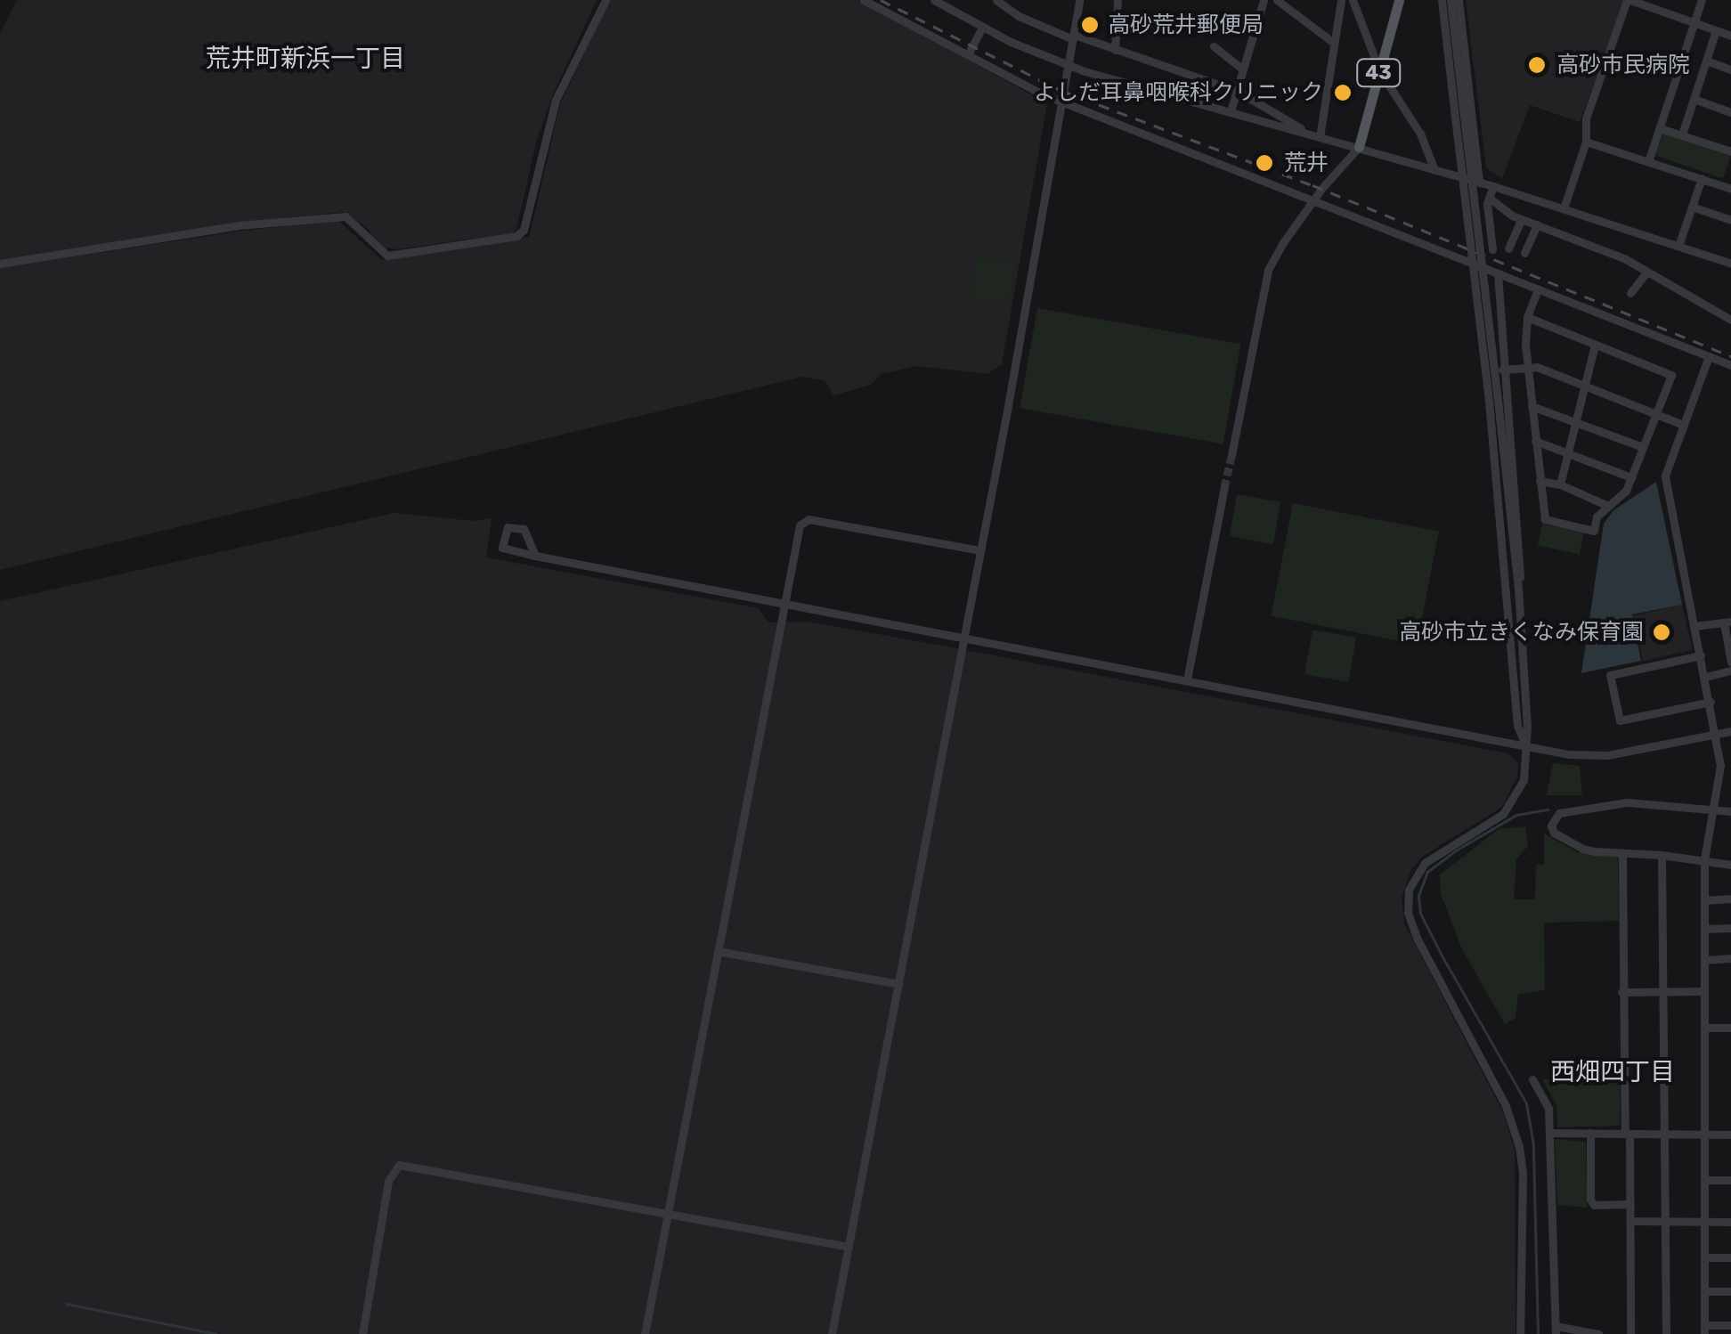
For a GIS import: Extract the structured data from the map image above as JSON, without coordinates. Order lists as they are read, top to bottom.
{
  "streets": {
    "main road": ["43"]
  },
  "districts": ["荒井町新浜一丁目", "西畑四丁目"],
  "places": [
    "高砂荒井郵便局",
    "高砂市民病院",
    "よしだ耳鼻咽喉科クリニック",
    "荒井",
    "高砂市立きくなみ保育園"
  ]
}
